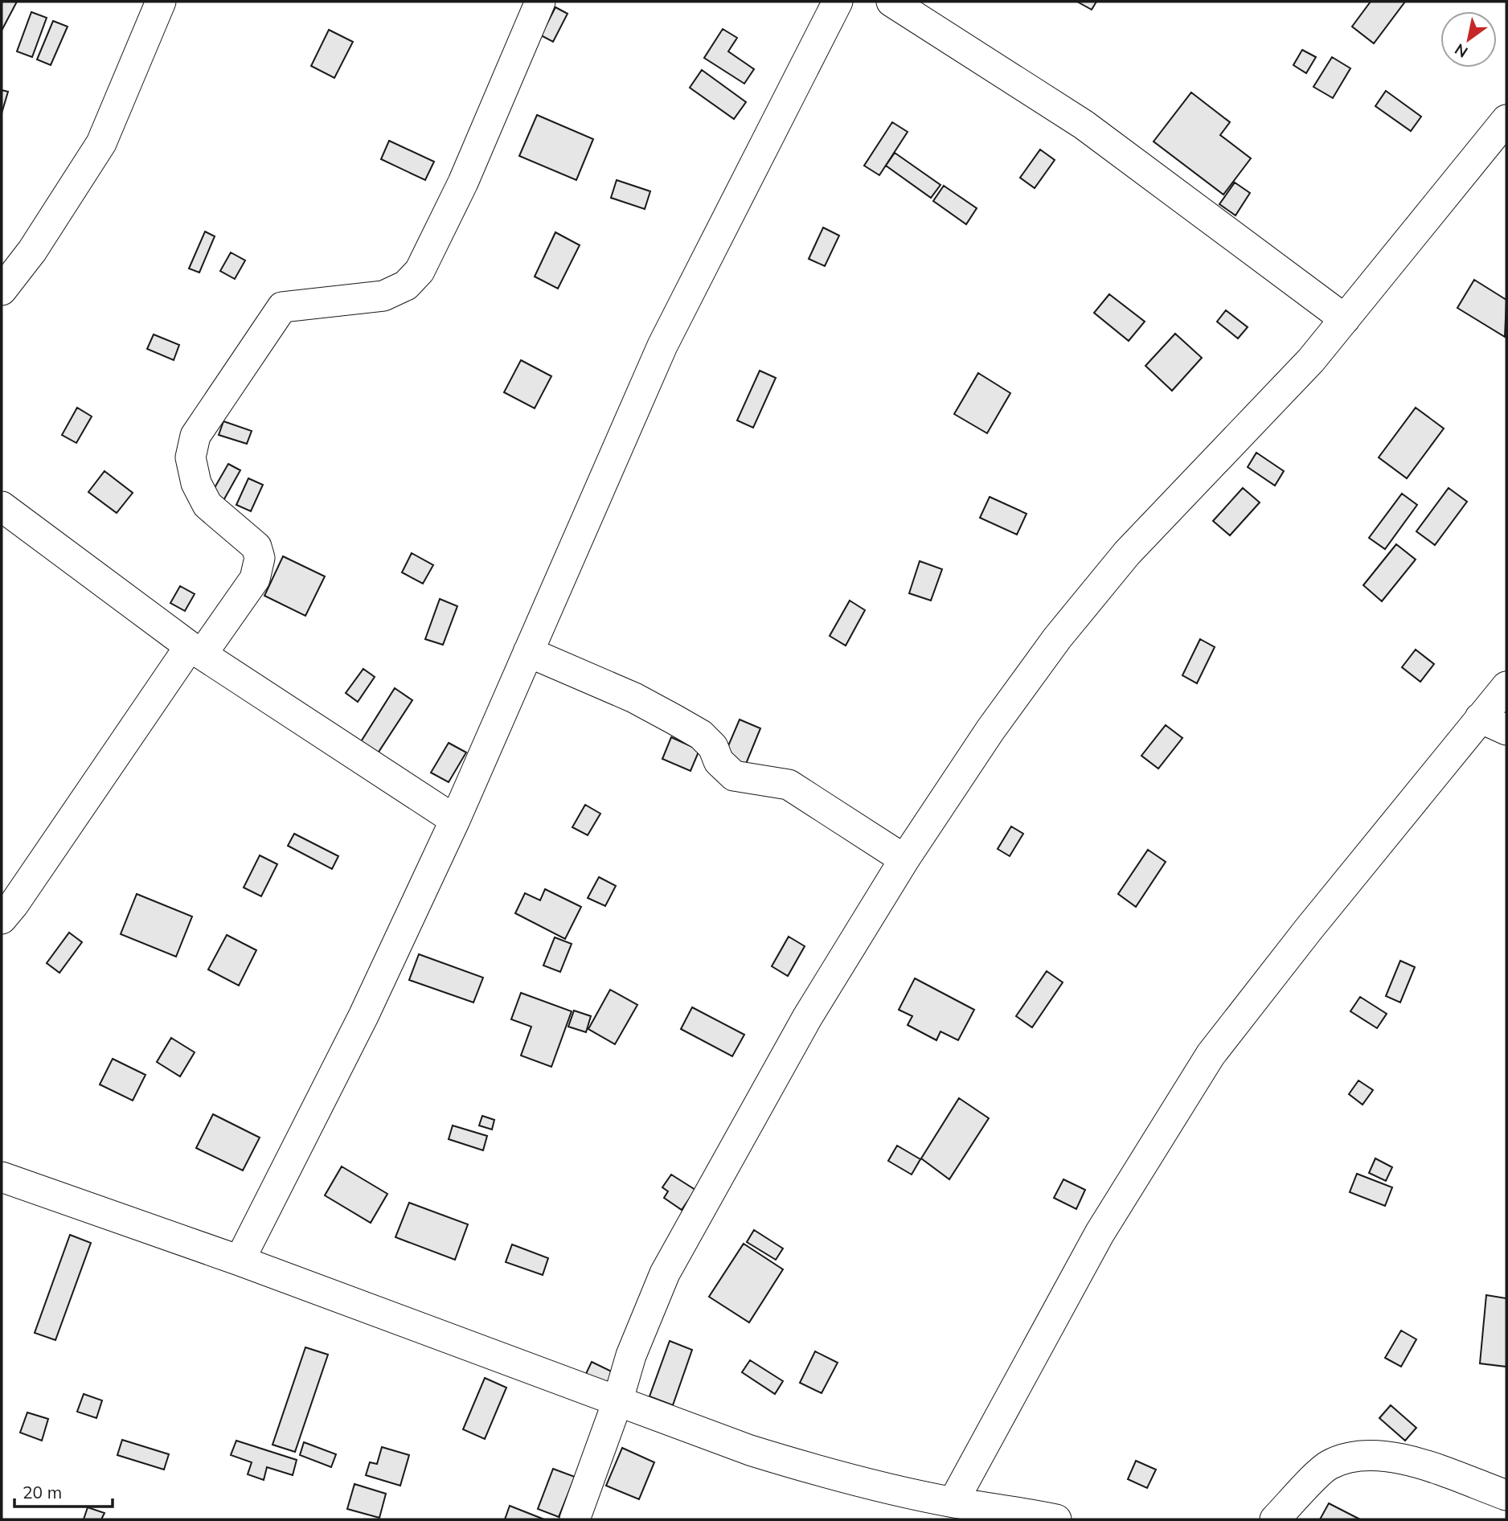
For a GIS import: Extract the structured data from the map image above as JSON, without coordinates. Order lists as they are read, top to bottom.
{
  "scale_bar": "20 m",
  "north": "bottom left"
}
